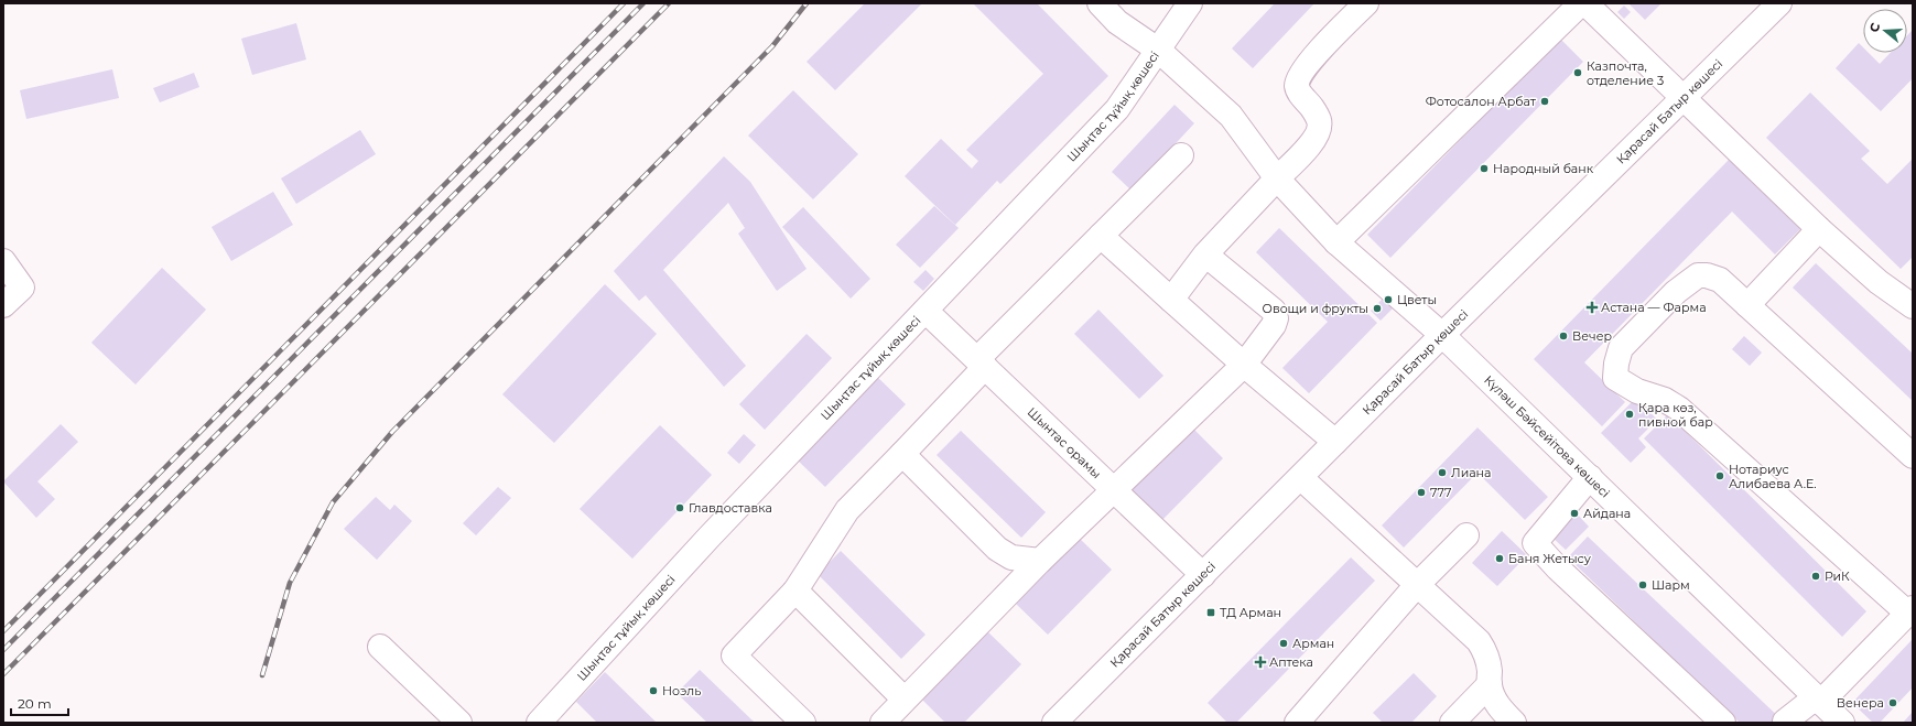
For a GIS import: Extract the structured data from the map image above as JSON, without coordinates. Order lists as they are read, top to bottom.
{
  "streets": {
    "street": [
      "Шыңтас тұйық көшесі",
      "Қарасай Батыр көшесі",
      "Күләш Бәйсейітова көшесі",
      "Шынтас орамы"
    ]
  },
  "crossings": [
    ["Шыңтас тұйық көшесі", "Күләш Бәйсейітова көшесі"],
    ["Шыңтас тұйық көшесі", "Шынтас орамы"],
    ["Қарасай Батыр көшесі", "Күләш Бәйсейітова көшесі"],
    ["Қарасай Батыр көшесі", "Шынтас орамы"]
  ],
  "places": {
    "other": [
      "Казпочта, отделение 3",
      "Фотосалон Арбат",
      "Народный банк",
      "Цветы",
      "Овощи и фрукты",
      "Вечер",
      "Қара көз, пивной бар",
      "Лиана",
      "Нотариус Алибаева А.Е.",
      "777",
      "Главдоставка",
      "Айдана",
      "Баня Жетысу",
      "РиК",
      "Шарм",
      "Арман",
      "Ноэль",
      "Венера"
    ],
    "health": ["Астана — Фарма", "Аптека"],
    "transit": ["ТД Арман"]
  },
  "scale_bar": "20 m",
  "north": "left"
}
